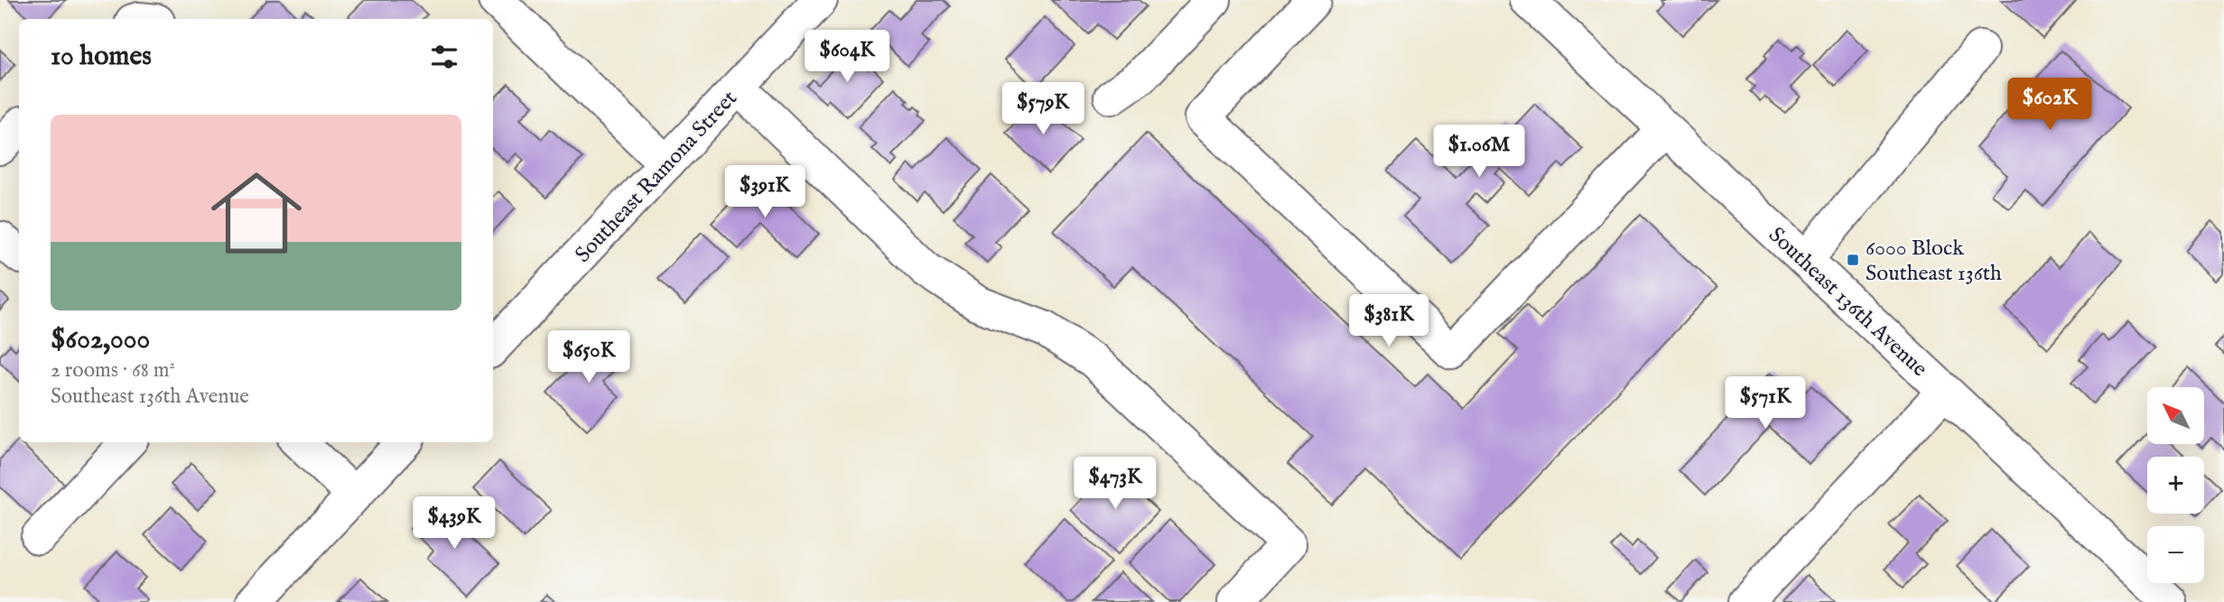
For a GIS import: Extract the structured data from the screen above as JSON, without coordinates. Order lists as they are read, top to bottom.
{
  "streets": {
    "street": ["Southeast Ramona Street", "Southeast 136th Avenue"]
  },
  "places": {
    "transit": ["6000 Block Southeast 136th"]
  },
  "north": "top left",
  "page": {
    "heading": "10 homes",
    "price": [
      "$604K",
      "$602K",
      "$579K",
      "$1.06M",
      "$391K",
      "$381K",
      "$650K",
      "$571K",
      "$473K",
      "$439K"
    ],
    "list": [
      {
        "name": "$602,000",
        "note": "2 rooms · 68 m² · Southeast 136th Avenue"
      }
    ],
    "map_buttons": ["+", "−"]
  }
}
